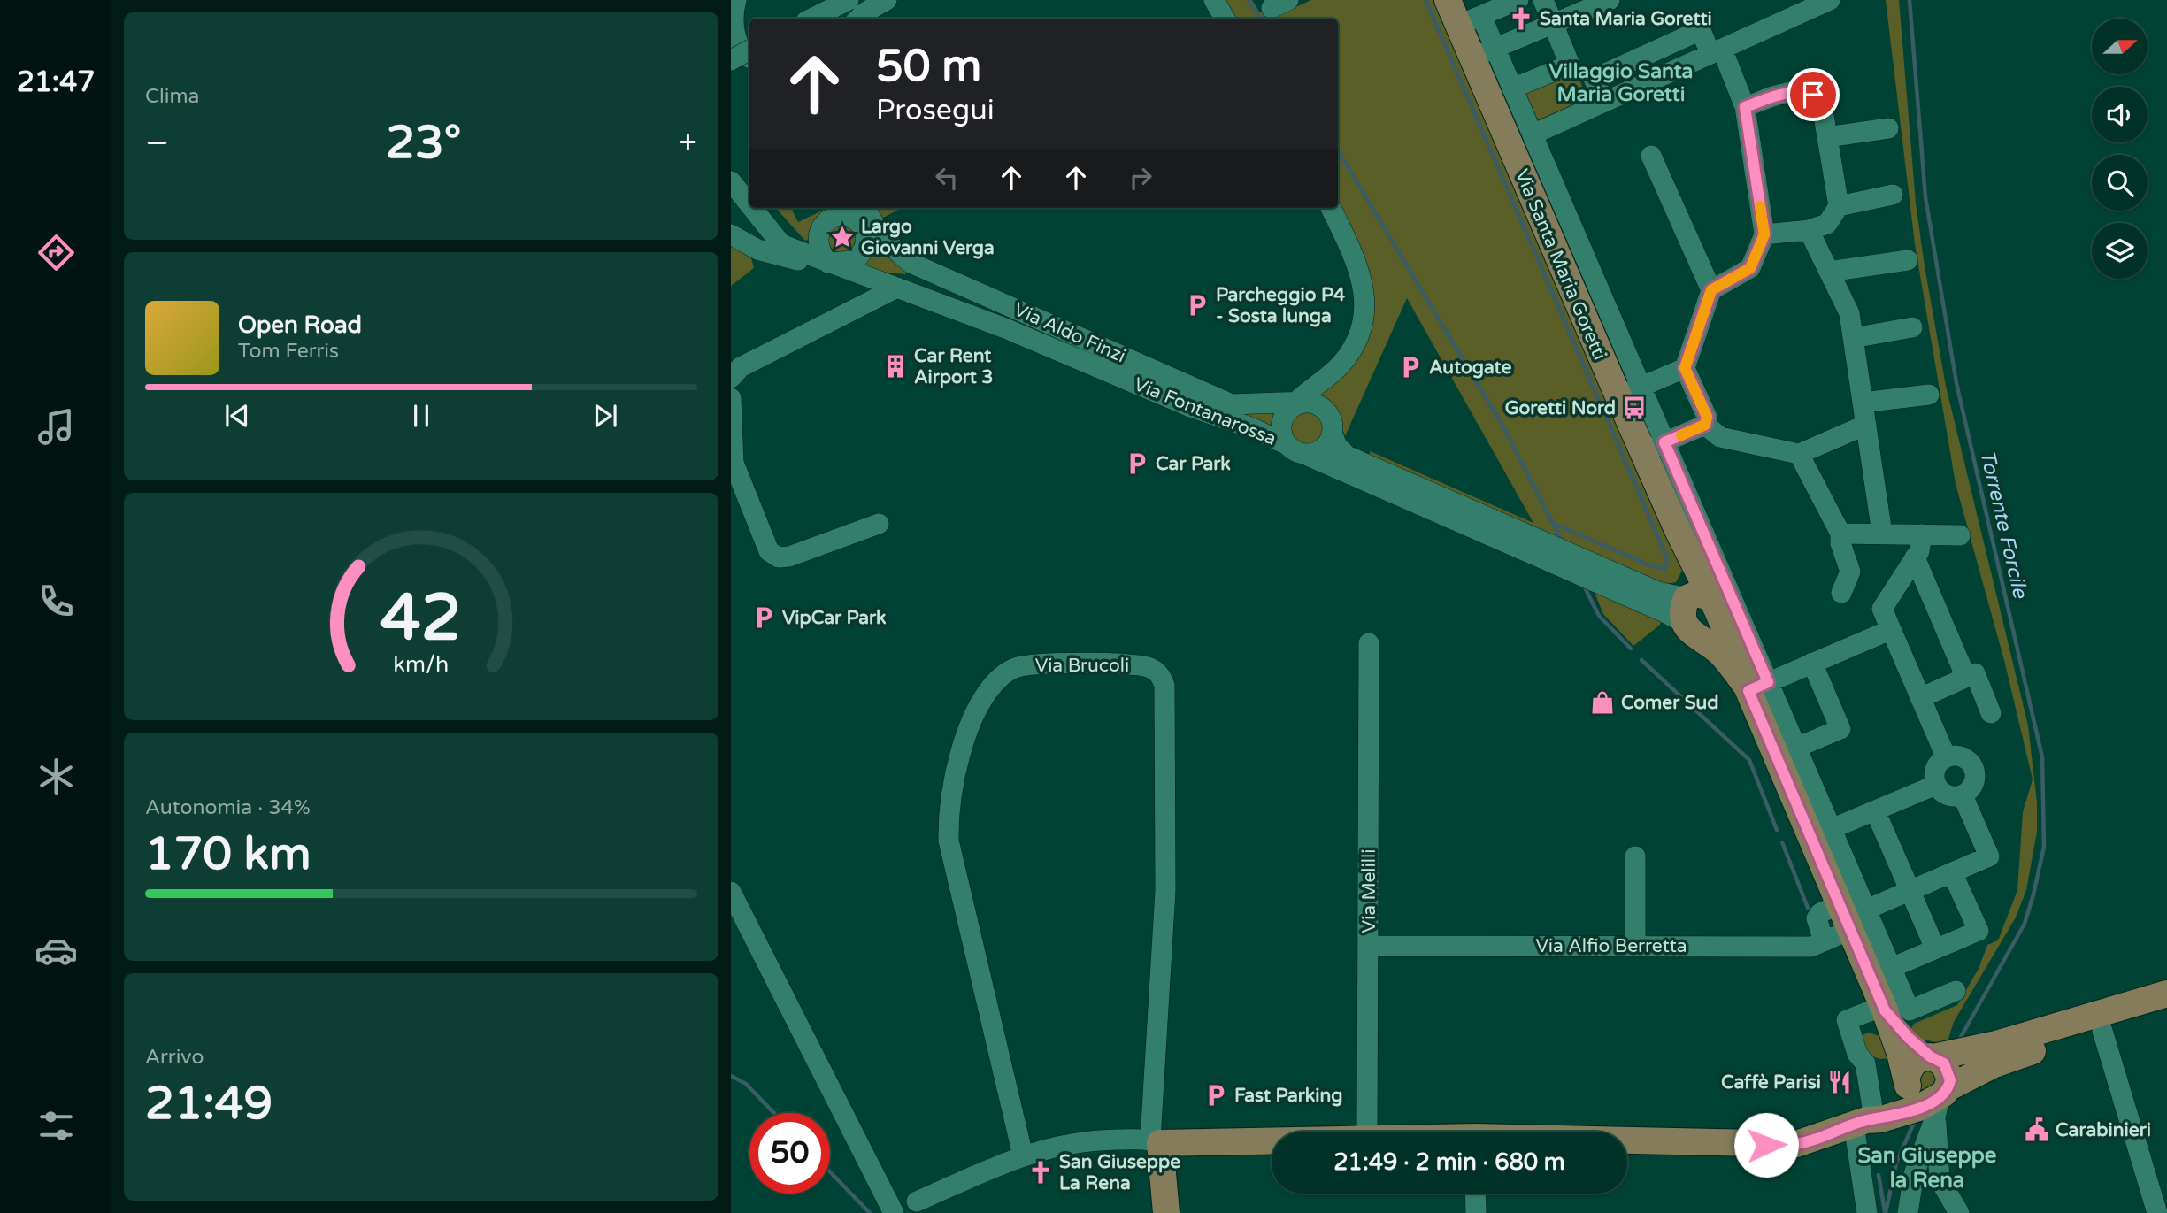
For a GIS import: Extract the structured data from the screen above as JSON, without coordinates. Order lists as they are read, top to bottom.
{
  "streets": {
    "main road": ["Via Santa Maria Goretti"],
    "street": [
      "Via Aldo Finzi",
      "Via Fontanarossa",
      "Via Brucoli",
      "Via Melilli",
      "Via Alfio Berretta"
    ]
  },
  "crossings": [
    ["Via Santa Maria Goretti", "Via Fontanarossa"],
    ["Via Aldo Finzi", "Via Fontanarossa"],
    ["Via Melilli", "Via Alfio Berretta"]
  ],
  "districts": ["Villaggio Santa Maria Goretti", "San Giuseppe la Rena"],
  "water": ["Torrente Forcile"],
  "places": {
    "church": ["Santa Maria Goretti", "San Giuseppe La Rena"],
    "place": ["Largo Giovanni Verga"],
    "parking": [
      "Parcheggio P4 - Sosta lunga",
      "Autogate",
      "Car Park",
      "VipCar Park",
      "Fast Parking"
    ],
    "building": ["Car Rent Airport 3"],
    "bus stop": ["Goretti Nord"],
    "shop": ["Comer Sud"],
    "restaurant": ["Caffè Parisi"],
    "public building": ["Carabinieri"]
  },
  "north": "right",
  "page": {
    "tabs": "21:47",
    "tile": [
      "Clima",
      ["Autonomia · 34%", "170 km"],
      ["Arrivo", "21:49"]
    ],
    "turn": ["50 m", "Prosegui"],
    "heat": ["−", "23°", "+"],
    "song": ["Open Road", "Tom Ferris"],
    "limit": "50",
    "trip": "21:49 · 2 min · 680 m",
    "gauge": ["42", "km/h"]
  }
}
